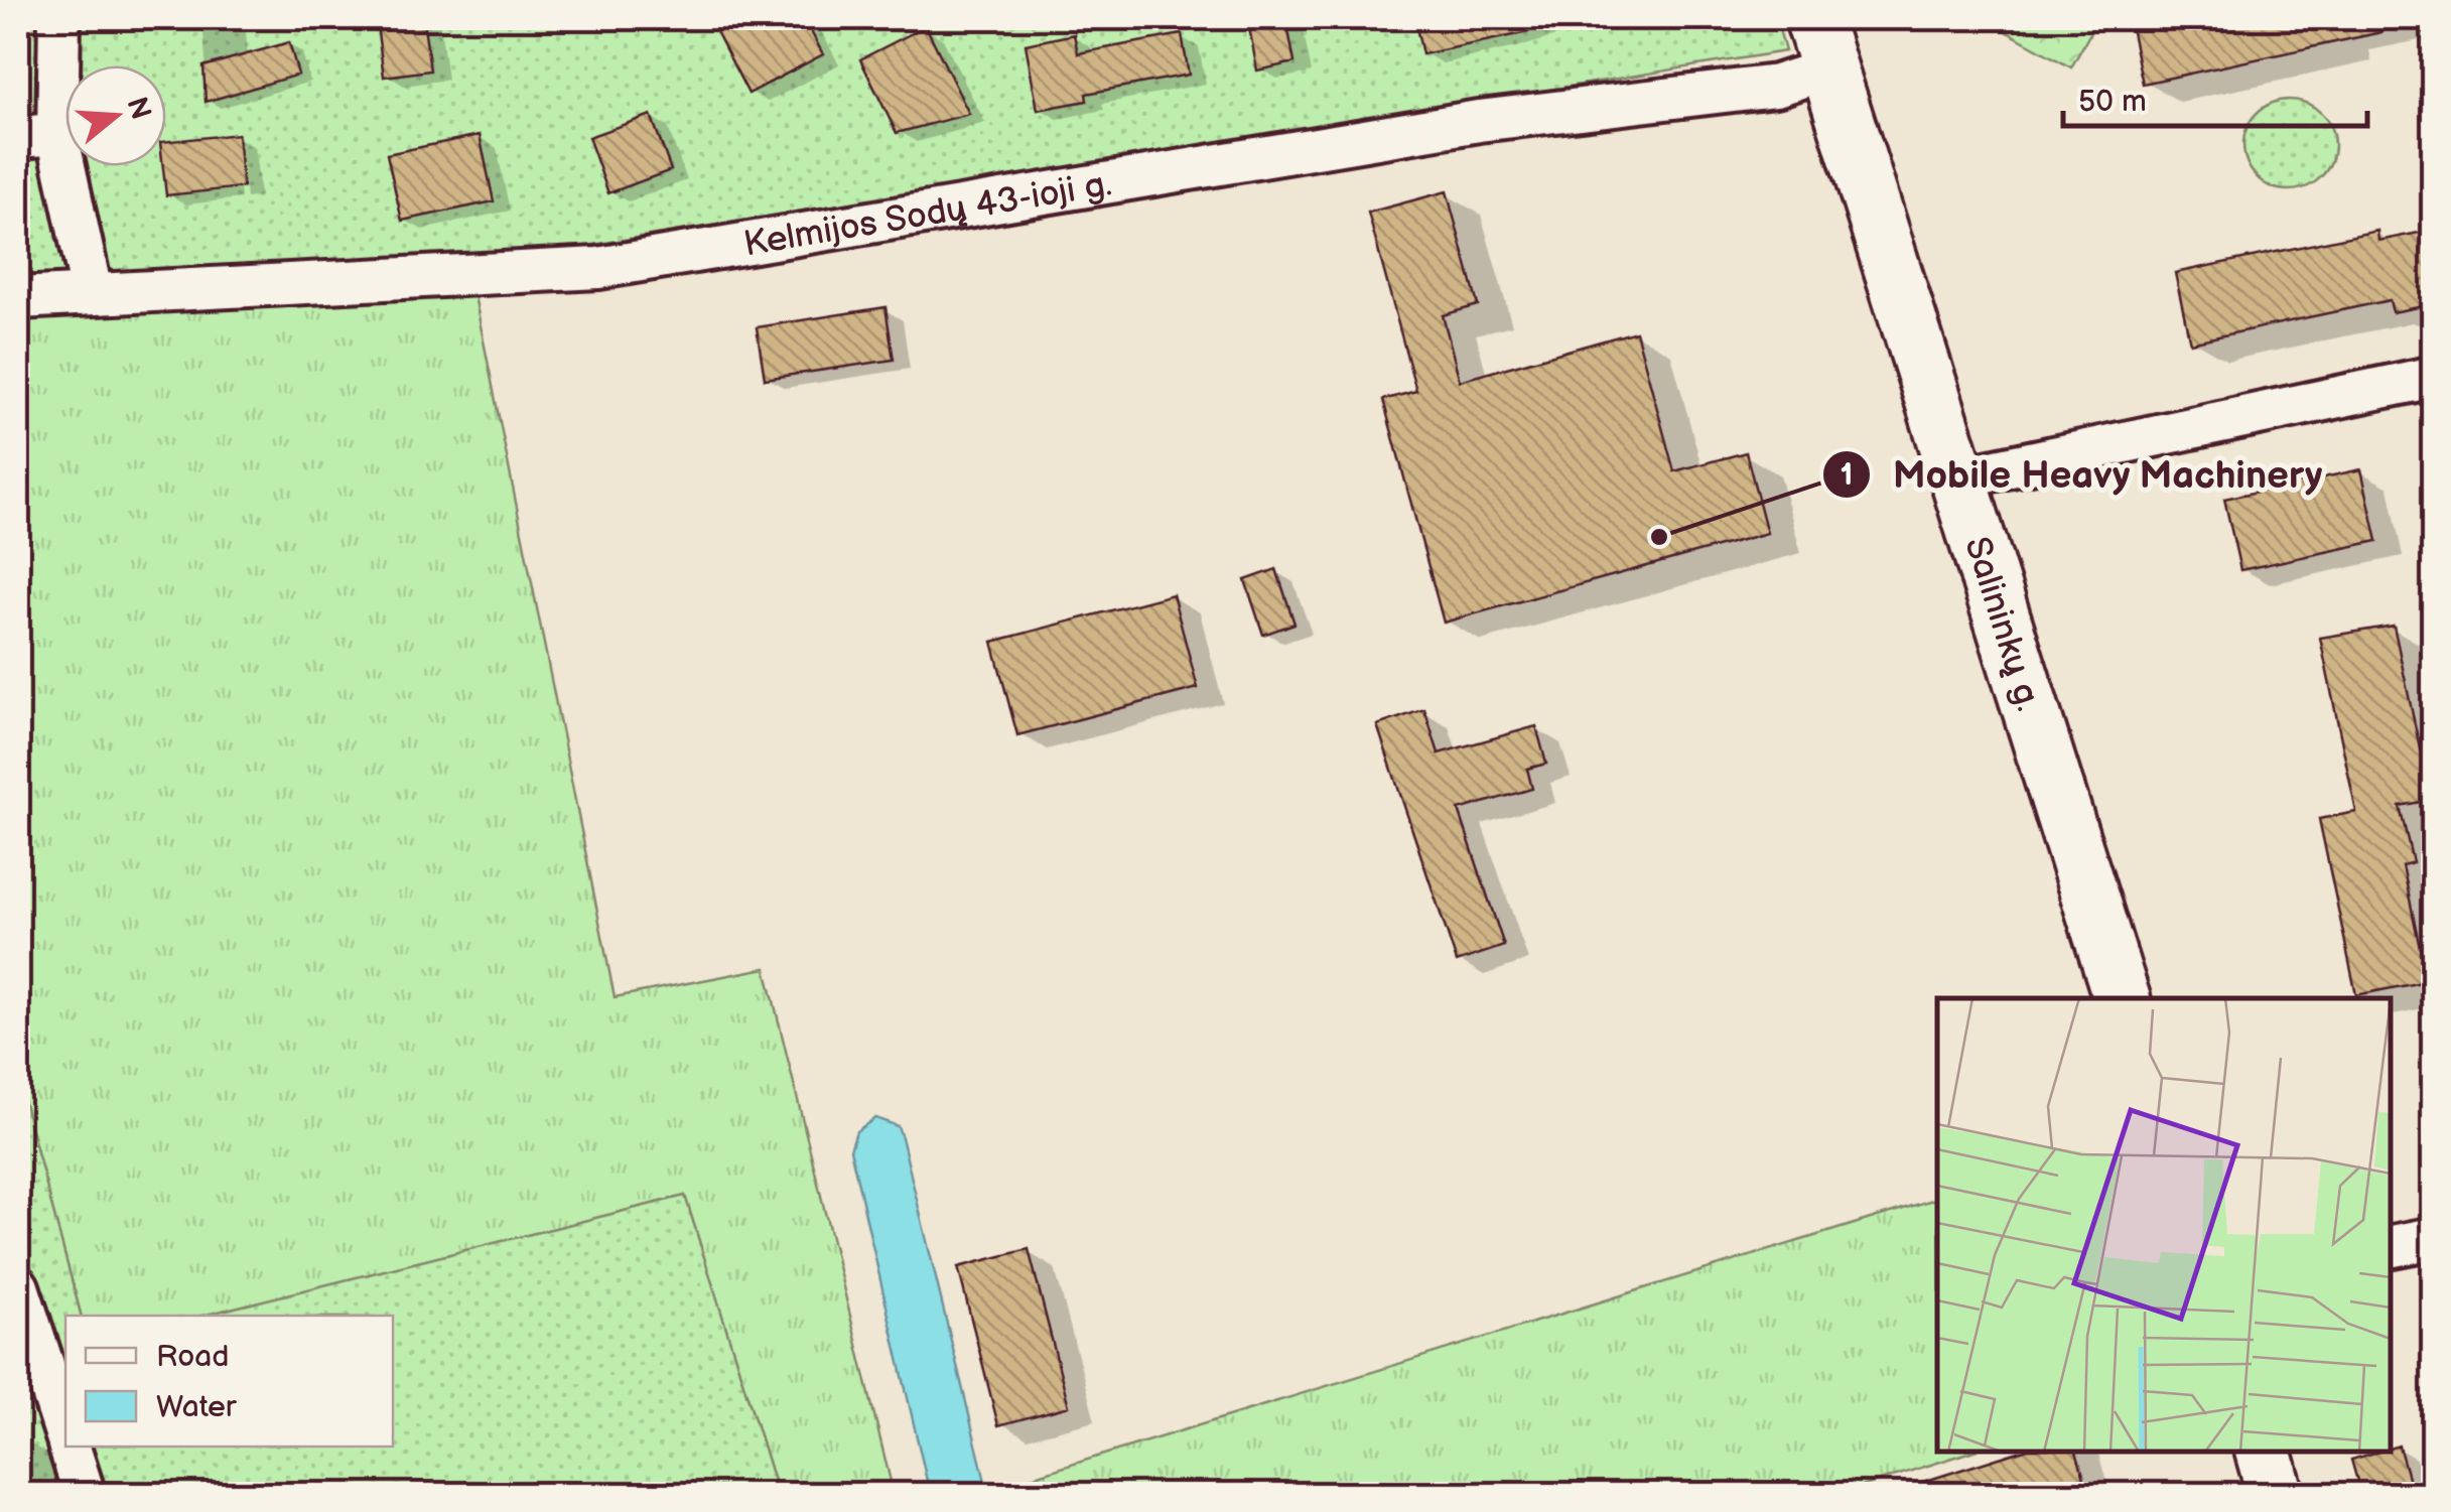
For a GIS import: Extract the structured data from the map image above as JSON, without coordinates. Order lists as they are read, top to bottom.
{
  "streets": {
    "main road": ["Salininkų g."],
    "street": ["Kelmijos Sodų 43-ioji g."]
  },
  "crossings": [
    ["Kelmijos Sodų 43-ioji g.", "Salininkų g."]
  ],
  "places": ["Mobile Heavy Machinery"],
  "legend": ["Road", "Water"],
  "scale_bar": "50 m",
  "north": "right"
}
